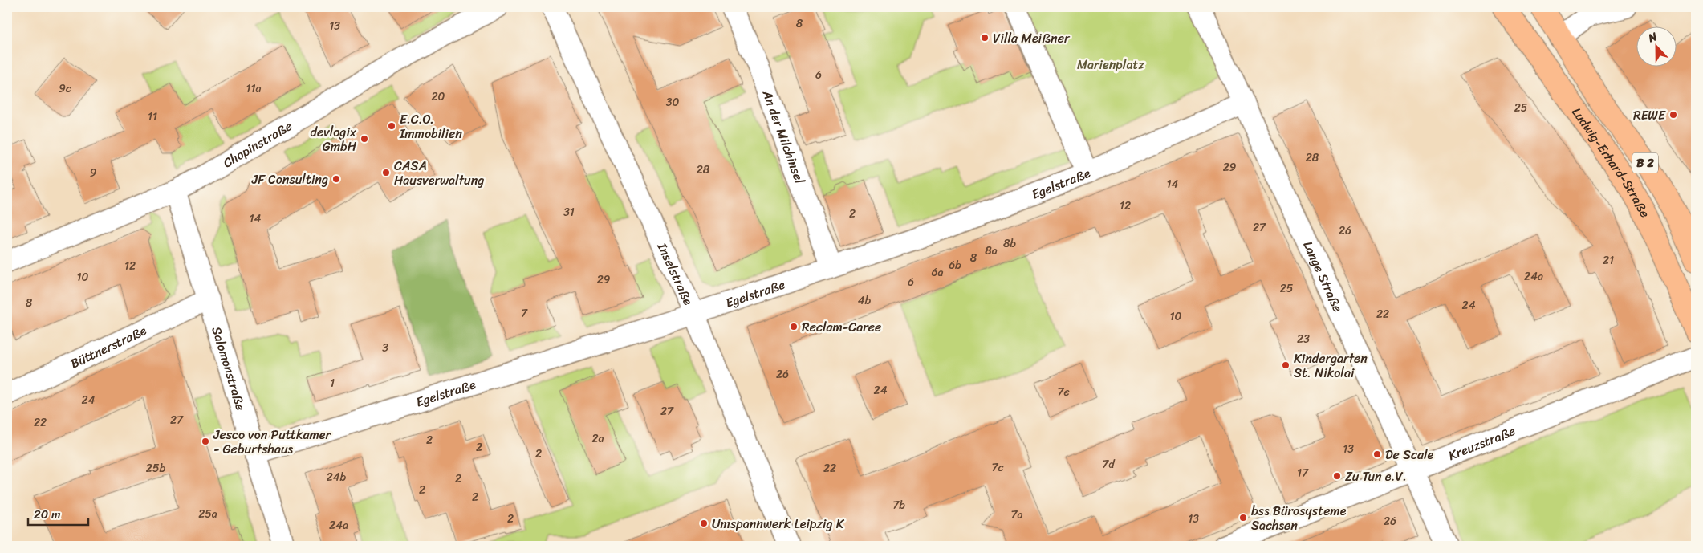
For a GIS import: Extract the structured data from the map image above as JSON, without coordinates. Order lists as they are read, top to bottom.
{
  "streets": {
    "main road": ["Ludwig-Erhard-Straße", "B 2"],
    "street": [
      "An der Milchinsel",
      "Chopinstraße",
      "Egelstraße",
      "Inselstraße",
      "Lange Straße",
      "Büttnerstraße",
      "Salomonstraße",
      "Kreuzstraße"
    ]
  },
  "crossings": [
    ["An der Milchinsel", "Egelstraße"],
    ["Chopinstraße", "Salomonstraße"],
    ["Egelstraße", "Inselstraße"],
    ["Egelstraße", "Lange Straße"],
    ["Egelstraße", "Salomonstraße"],
    ["Lange Straße", "Kreuzstraße"],
    ["Büttnerstraße", "Salomonstraße"]
  ],
  "parks": ["Marienplatz"],
  "places": [
    "Villa Meißner",
    "REWE",
    "E.C.O. Immobilien",
    "devlogix GmbH",
    "CASA Hausverwaltung",
    "JF Consulting",
    "Reclam-Caree",
    "Kindergarten St. Nikolai",
    "Jesco von Puttkamer - Geburtshaus",
    "De Scale",
    "Zu Tun e.V.",
    "bss Bürosysteme Sachsen",
    "Umspannwerk Leipzig K"
  ],
  "house_numbers": [
    "8",
    "13",
    "6",
    "9c",
    "11a",
    "20",
    "30",
    "25",
    "11",
    "28",
    "29",
    "28",
    "9",
    "14",
    "12",
    "31",
    "2",
    "14",
    "27",
    "26",
    "8b",
    "8a",
    "8",
    "21",
    "6b",
    "12",
    "6a",
    "24a",
    "10",
    "29",
    "6",
    "25",
    "4b",
    "8",
    "24",
    "7",
    "22",
    "10",
    "23",
    "3",
    "26",
    "1",
    "24",
    "7e",
    "24",
    "27",
    "27",
    "22",
    "2a",
    "2",
    "2",
    "13",
    "2",
    "7d",
    "7c",
    "25b",
    "22",
    "17",
    "24b",
    "2",
    "2",
    "2",
    "7b",
    "25a",
    "7a",
    "2",
    "13",
    "26",
    "24a"
  ],
  "scale_bar": "20 m",
  "north": "top"
}
